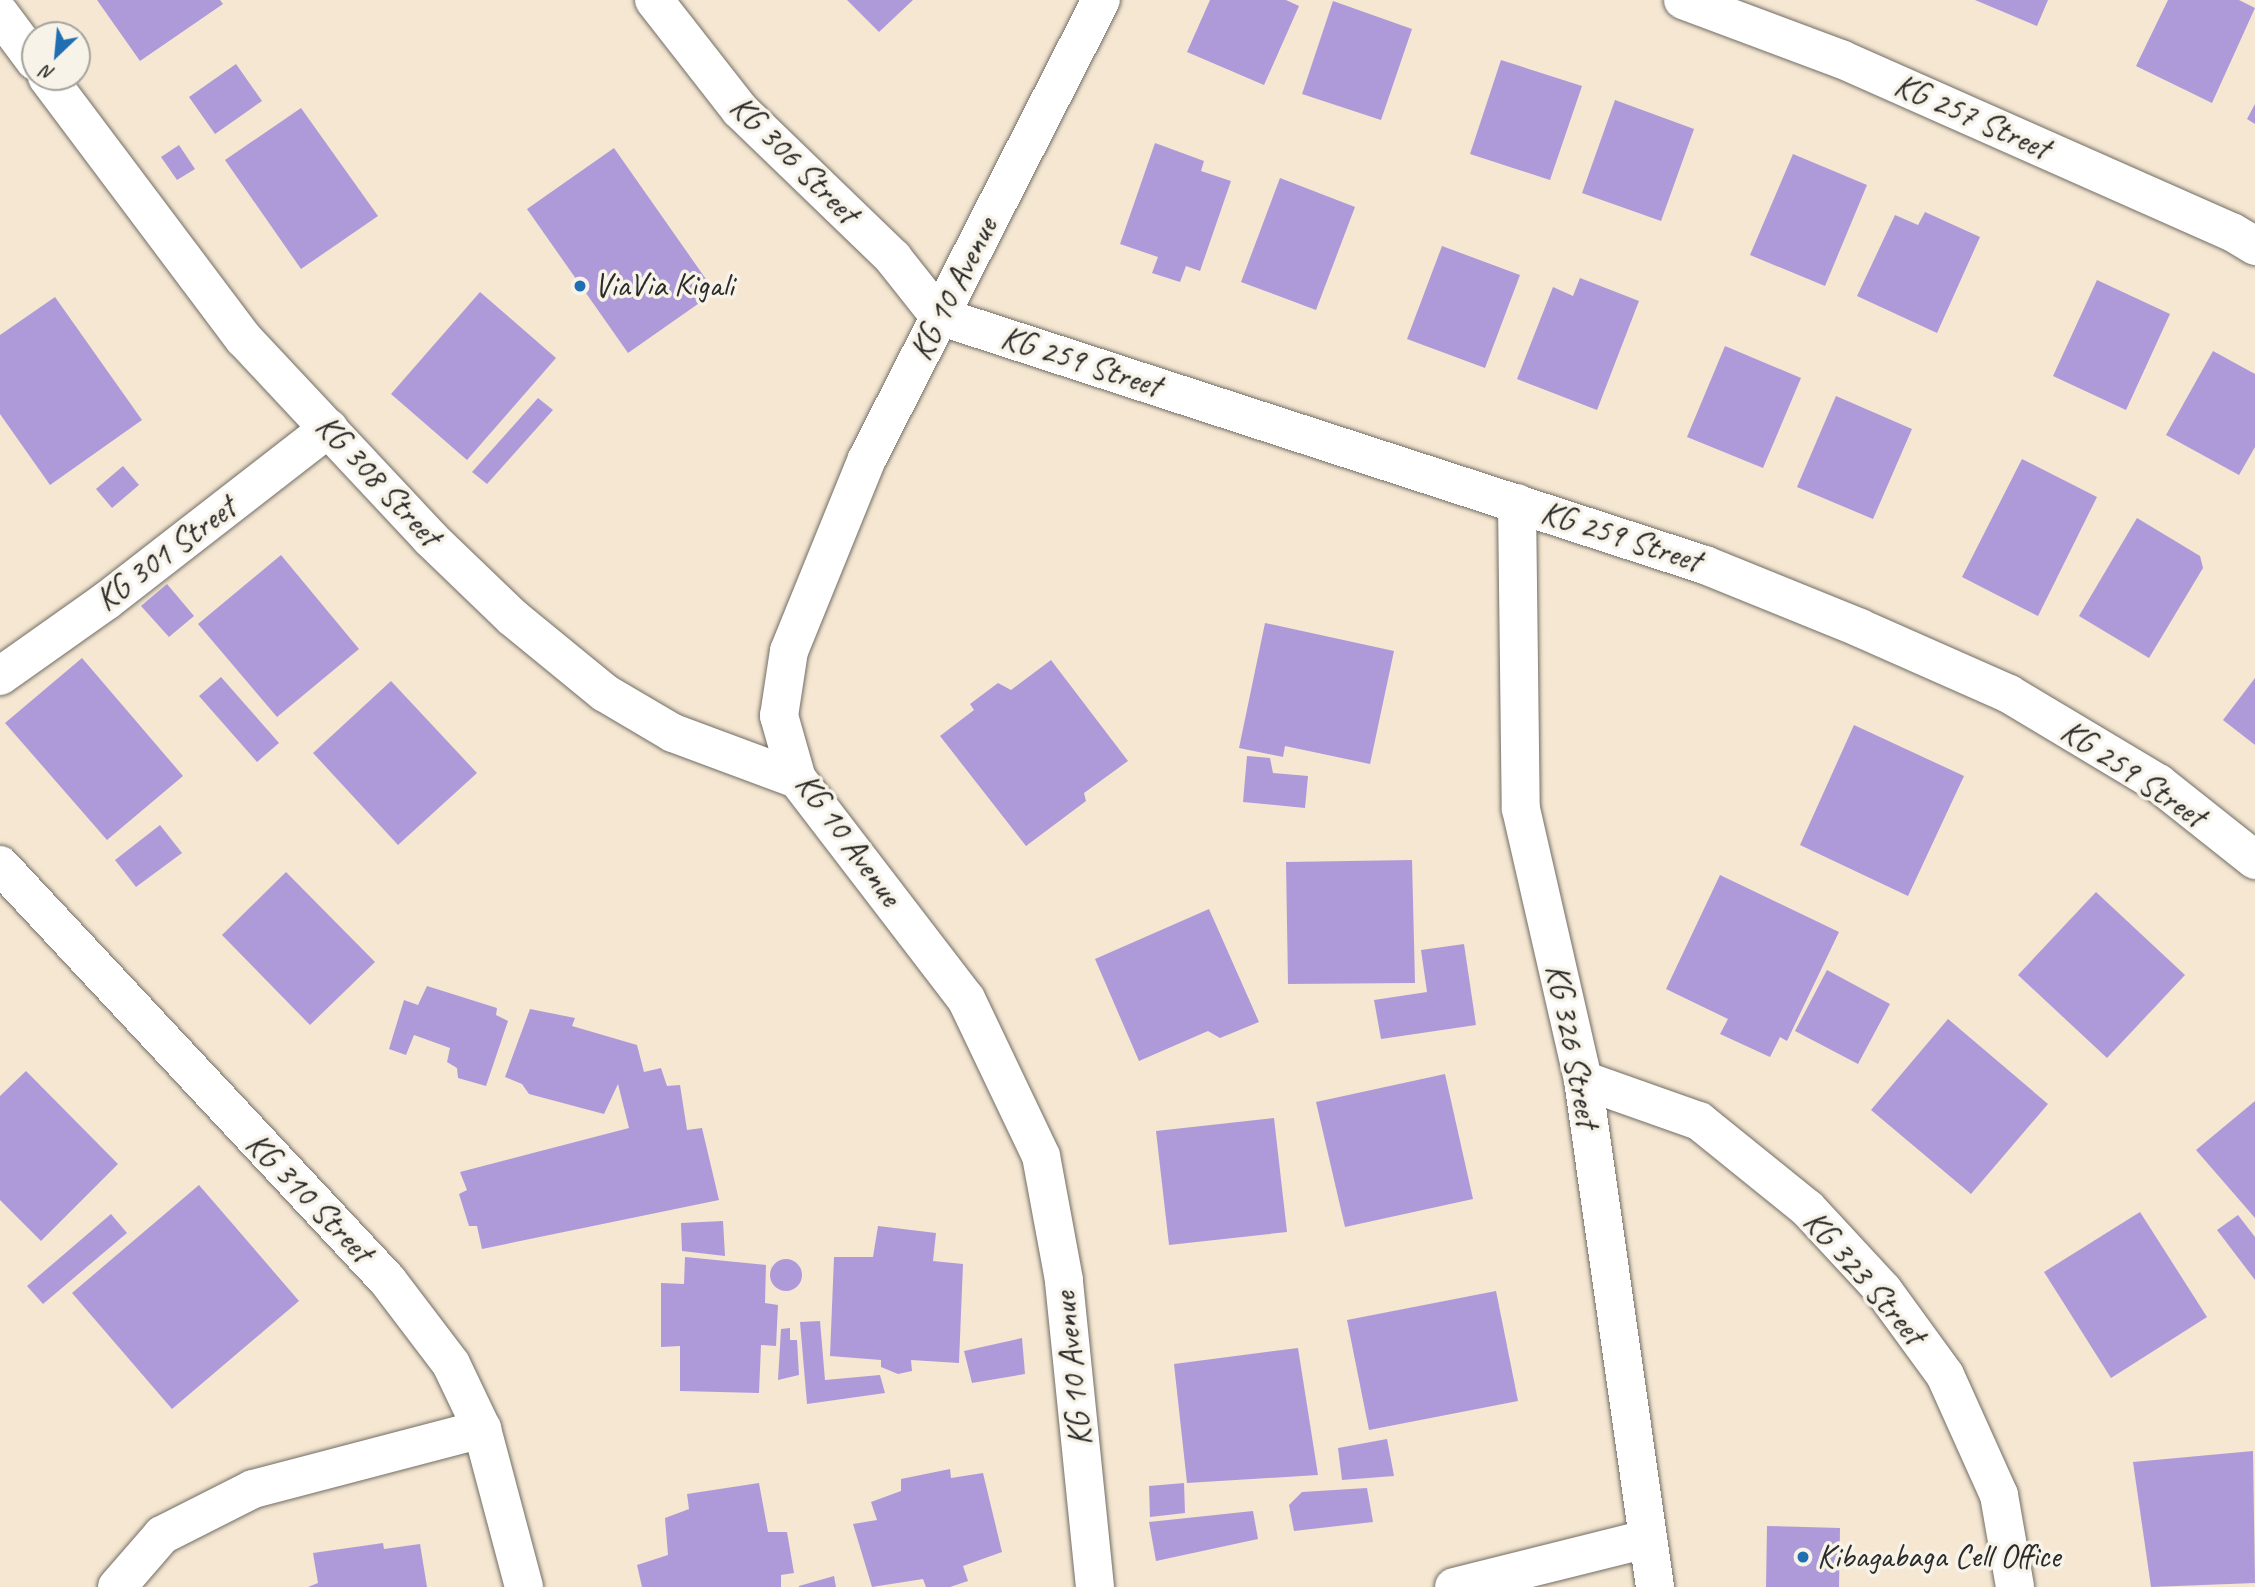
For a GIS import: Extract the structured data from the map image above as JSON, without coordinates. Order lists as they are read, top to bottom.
{
  "streets": {
    "street": [
      "KG 257 Street",
      "KG 306 Street",
      "KG 10 Avenue",
      "KG 259 Street",
      "KG 308 Street",
      "KG 301 Street",
      "KG 326 Street",
      "KG 310 Street",
      "KG 323 Street"
    ]
  },
  "crossings": [
    ["KG 306 Street", "KG 10 Avenue"],
    ["KG 306 Street", "KG 259 Street"],
    ["KG 10 Avenue", "KG 259 Street"],
    ["KG 10 Avenue", "KG 308 Street"],
    ["KG 259 Street", "KG 326 Street"],
    ["KG 308 Street", "KG 301 Street"],
    ["KG 326 Street", "KG 323 Street"]
  ],
  "places": ["ViaVia Kigali", "Kibagabaga Cell Office"],
  "north": "bottom left"
}
